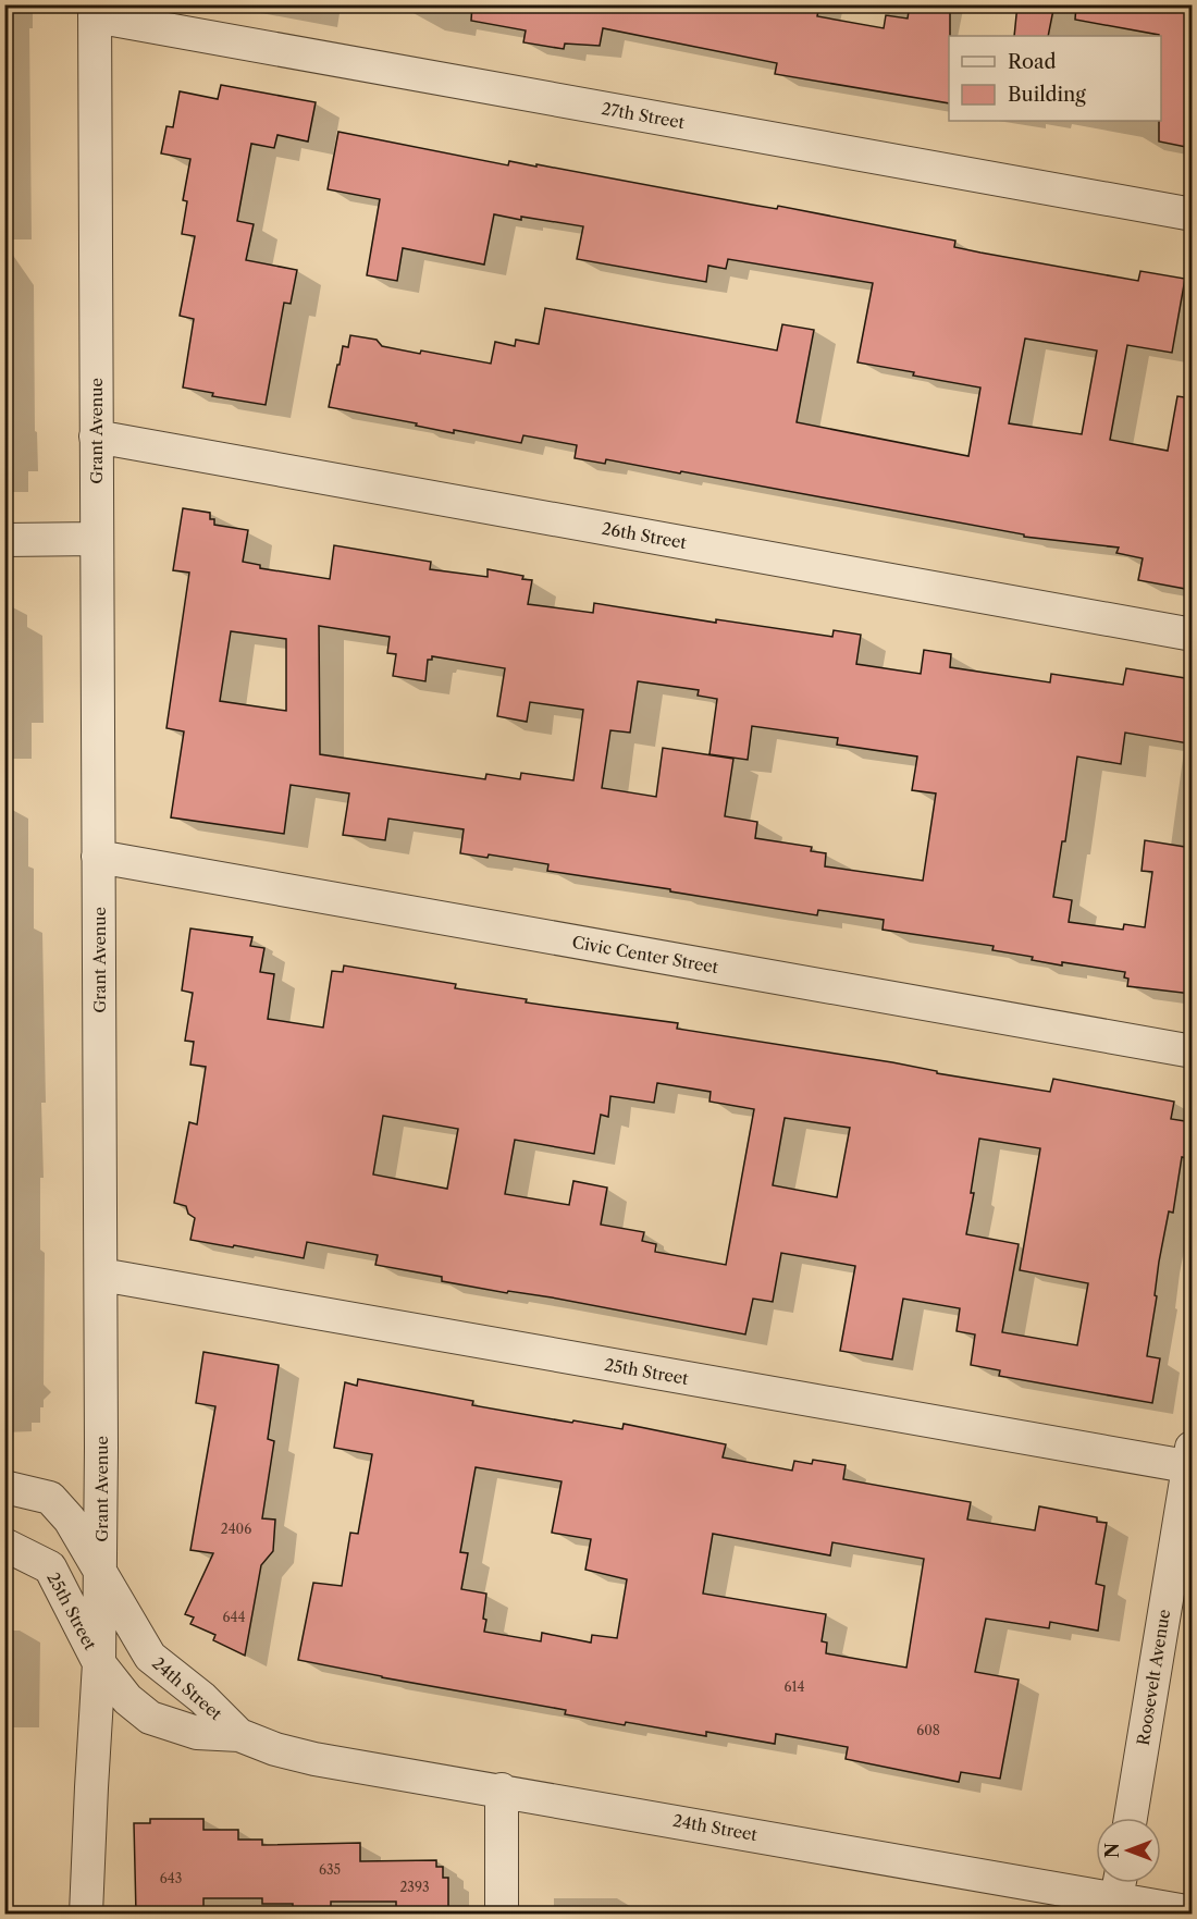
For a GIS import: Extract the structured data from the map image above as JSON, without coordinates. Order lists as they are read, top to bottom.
{
  "streets": {
    "street": [
      "27th Street",
      "Grant Avenue",
      "26th Street",
      "Civic Center Street",
      "25th Street",
      "Roosevelt Avenue",
      "24th Street"
    ]
  },
  "crossings": [
    ["27th Street", "Grant Avenue"],
    ["Grant Avenue", "26th Street"],
    ["Grant Avenue", "Civic Center Street"],
    ["Grant Avenue", "25th Street"],
    ["Grant Avenue", "24th Street"],
    ["25th Street", "Roosevelt Avenue"],
    ["25th Street", "24th Street"]
  ],
  "house_numbers": [
    "2406",
    "644",
    "614",
    "608",
    "635",
    "643",
    "2393"
  ],
  "legend": ["Road", "Building"],
  "north": "left"
}
